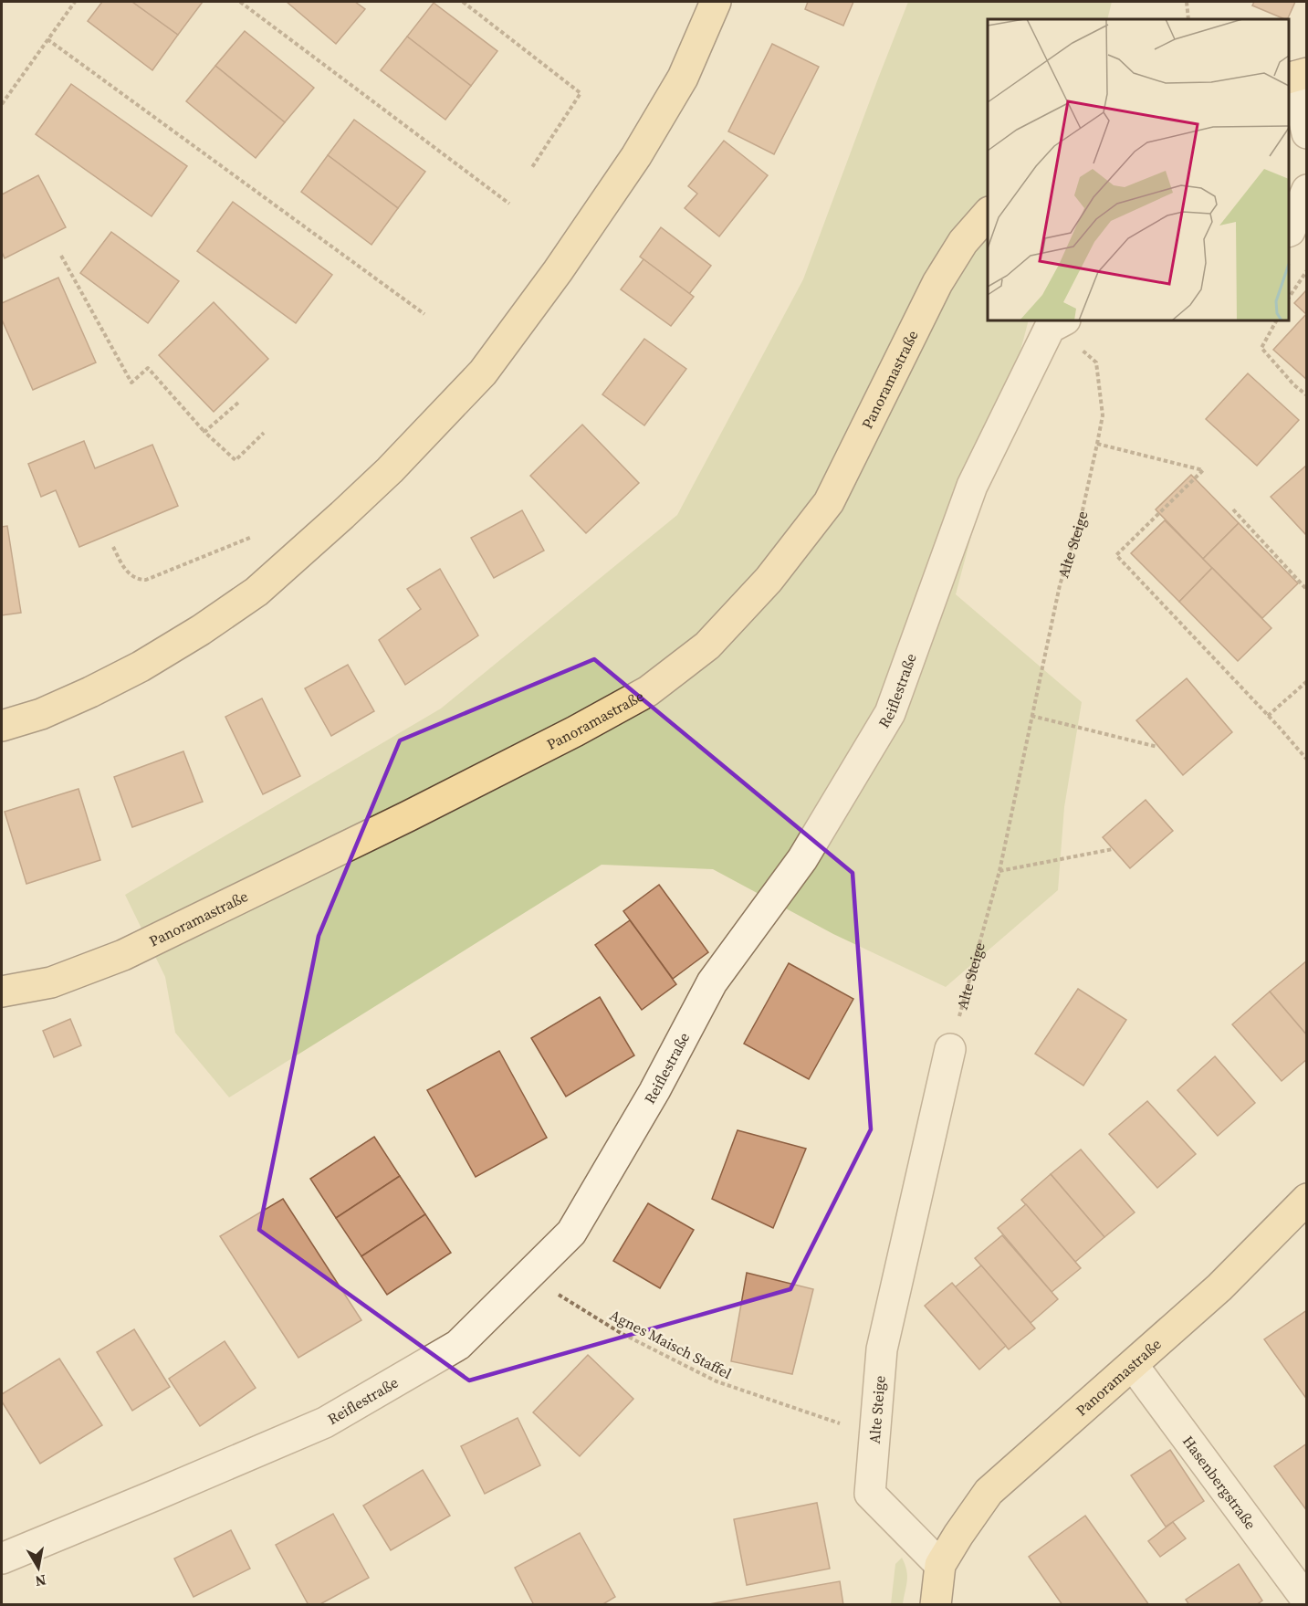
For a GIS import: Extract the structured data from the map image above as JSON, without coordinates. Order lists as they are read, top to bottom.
{
  "streets": {
    "main road": ["Panoramastraße"],
    "street": ["Alte Steige", "Reiflestraße", "Hasenbergstraße"],
    "path": ["Agnes Maisch Staffel"]
  },
  "crossings": [
    ["Panoramastraße", "Alte Steige"],
    ["Panoramastraße", "Hasenbergstraße"],
    ["Alte Steige", "Reiflestraße"],
    ["Alte Steige", "Agnes Maisch Staffel"],
    ["Reiflestraße", "Agnes Maisch Staffel"]
  ],
  "north": "bottom"
}
